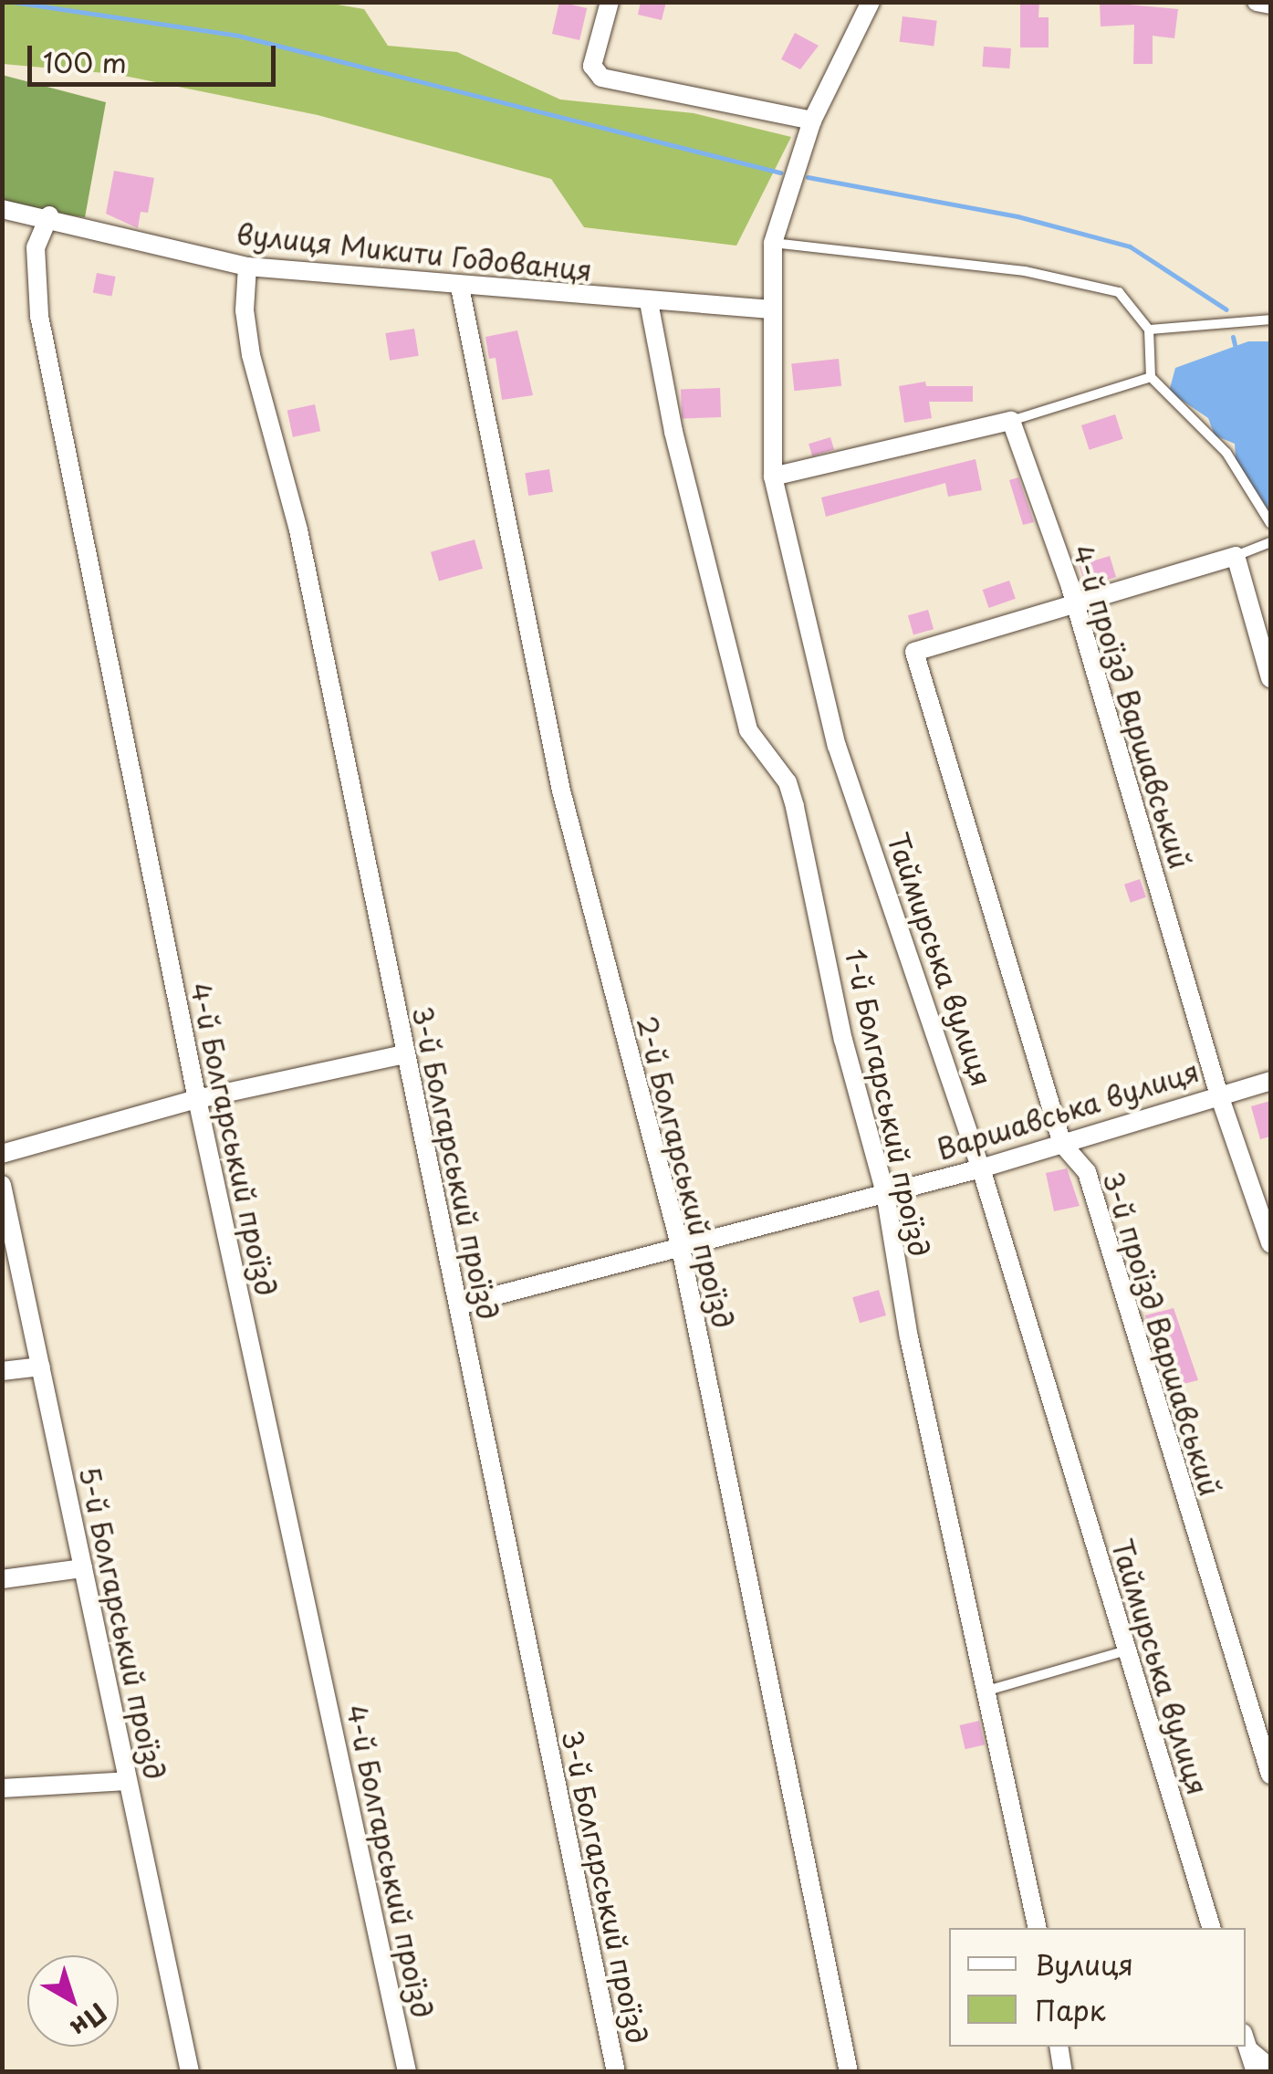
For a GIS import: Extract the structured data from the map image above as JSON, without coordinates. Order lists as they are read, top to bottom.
{
  "streets": {
    "street": [
      "вулиця Микити Годованця",
      "4-й проїзд Варшавський",
      "Таймирська вулиця",
      "1-й Болгарський проїзд",
      "Варшавська вулиця",
      "4-й Болгарський проїзд",
      "3-й Болгарський проїзд",
      "2-й Болгарський проїзд",
      "3-й проїзд Варшавський",
      "5-й Болгарський проїзд"
    ]
  },
  "crossings": [
    ["вулиця Микити Годованця", "Таймирська вулиця"],
    ["вулиця Микити Годованця", "1-й Болгарський проїзд"],
    ["вулиця Микити Годованця", "4-й Болгарський проїзд"],
    ["вулиця Микити Годованця", "3-й Болгарський проїзд"],
    ["вулиця Микити Годованця", "2-й Болгарський проїзд"],
    ["4-й проїзд Варшавський", "Варшавська вулиця"],
    ["4-й проїзд Варшавський", "3-й проїзд Варшавський"],
    ["Таймирська вулиця", "Варшавська вулиця"],
    ["1-й Болгарський проїзд", "Варшавська вулиця"],
    ["Варшавська вулиця", "3-й Болгарський проїзд"],
    ["Варшавська вулиця", "2-й Болгарський проїзд"],
    ["Варшавська вулиця", "3-й проїзд Варшавський"]
  ],
  "legend": ["Вулиця", "Парк"],
  "scale_bar": "100 m",
  "north": "bottom right"
}
